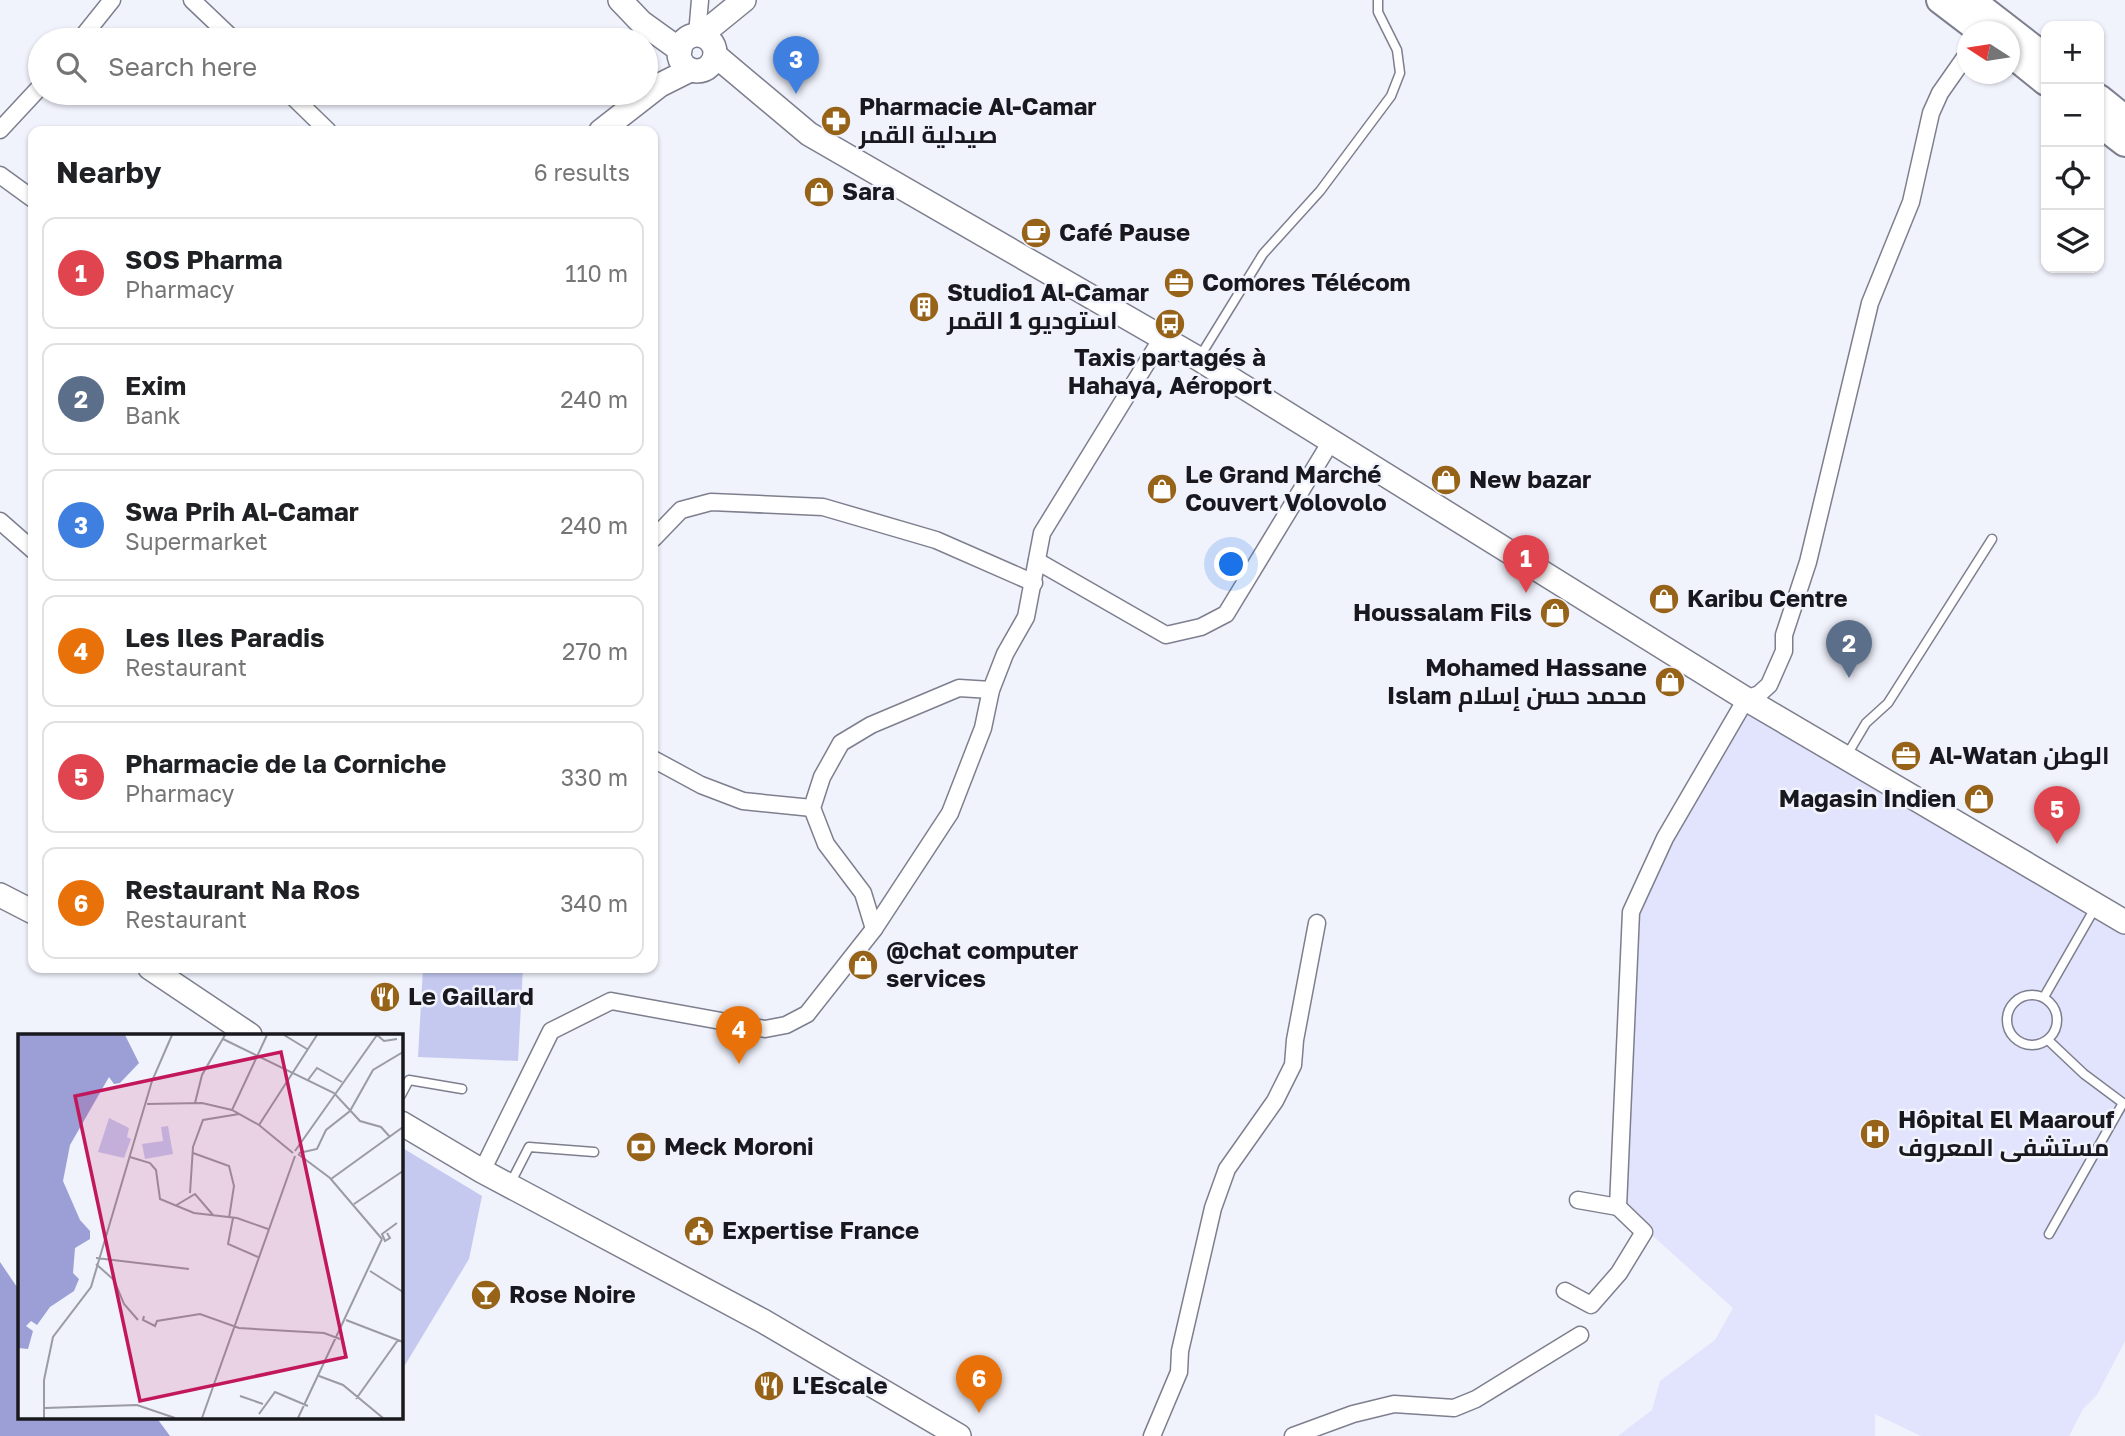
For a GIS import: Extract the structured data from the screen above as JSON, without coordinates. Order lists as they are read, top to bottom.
{
  "places": {
    "pharmacy": ["Pharmacie Al-Camar صيدلية القمر"],
    "shop": [
      "Sara",
      "New bazar",
      "Le Grand Marché Couvert Volovolo",
      "Karibu Centre",
      "Houssalam Fils",
      "Mohamed Hassane Islam محمد حسن إسلام",
      "Magasin Indien",
      "@chat computer services"
    ],
    "cafe": ["Café Pause"],
    "office": ["Comores Télécom", "Al-Watan الوطن"],
    "building": ["Studio1 Al-Camar استوديو 1 القمر"],
    "bus stop": ["Taxis partagés à Hahaya, Aéroport"],
    "restaurant": ["Le Gaillard", "L'Escale"],
    "hospital": ["Hôpital El Maarouf مستشفى المعروف"],
    "bank": ["Meck Moroni"],
    "public building": ["Expertise France"],
    "bar": ["Rose Noire"]
  },
  "north": "left",
  "page": {
    "map_buttons": ["+", "−"],
    "search": "Search here",
    "pins": [
      "3",
      "1",
      "2",
      "5",
      "4",
      "6"
    ],
    "heading": ["Nearby", "6 results"],
    "list": [
      {
        "mark": "1",
        "name": "SOS Pharma",
        "note": "Pharmacy",
        "value": "110 m"
      },
      {
        "mark": "2",
        "name": "Exim",
        "note": "Bank",
        "value": "240 m"
      },
      {
        "mark": "3",
        "name": "Swa Prih Al-Camar",
        "note": "Supermarket",
        "value": "240 m"
      },
      {
        "mark": "4",
        "name": "Les Iles Paradis",
        "note": "Restaurant",
        "value": "270 m"
      },
      {
        "mark": "5",
        "name": "Pharmacie de la Corniche",
        "note": "Pharmacy",
        "value": "330 m"
      },
      {
        "mark": "6",
        "name": "Restaurant Na Ros",
        "note": "Restaurant",
        "value": "340 m"
      }
    ]
  }
}
